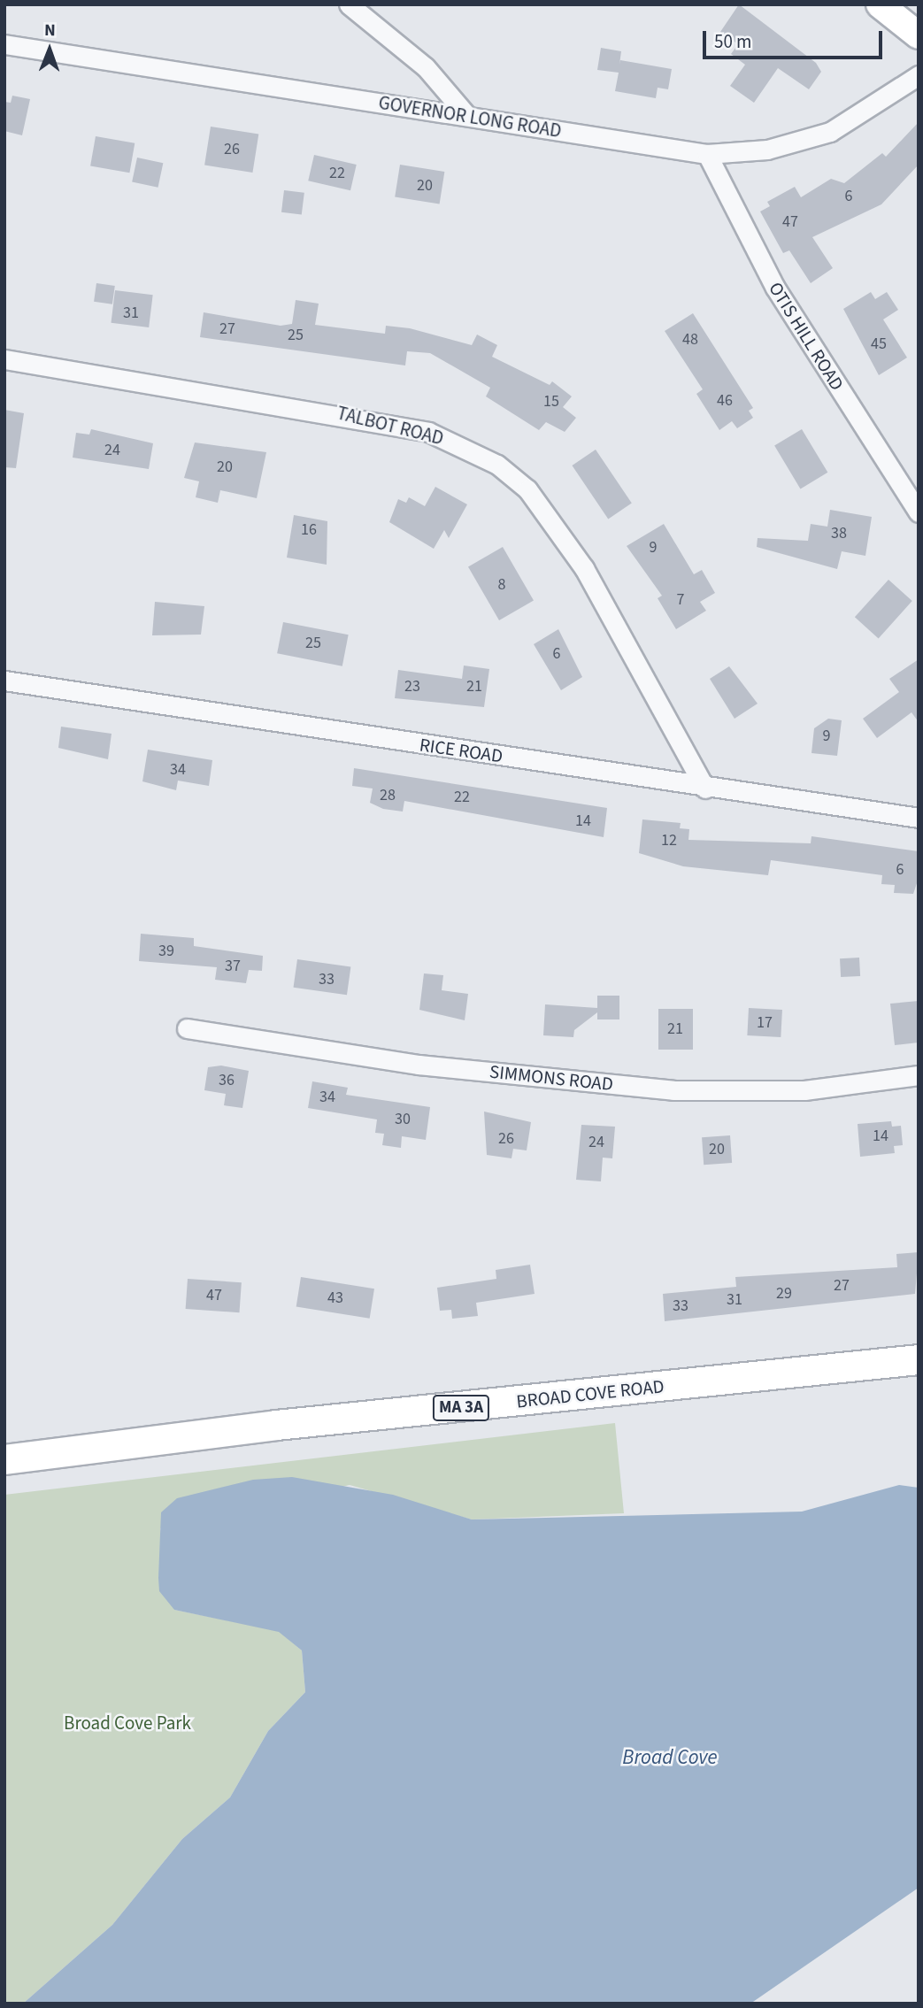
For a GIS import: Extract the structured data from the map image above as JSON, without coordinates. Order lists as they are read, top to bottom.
{
  "streets": {
    "main road": ["BROAD COVE ROAD", "MA 3A"],
    "street": [
      "GOVERNOR LONG ROAD",
      "OTIS HILL ROAD",
      "TALBOT ROAD",
      "RICE ROAD",
      "SIMMONS ROAD"
    ]
  },
  "crossings": [
    ["GOVERNOR LONG ROAD", "OTIS HILL ROAD"],
    ["TALBOT ROAD", "RICE ROAD"]
  ],
  "water": ["Broad Cove"],
  "parks": ["Broad Cove Park"],
  "house_numbers": [
    "26",
    "22",
    "20",
    "6",
    "47",
    "31",
    "27",
    "25",
    "48",
    "45",
    "46",
    "15",
    "24",
    "20",
    "16",
    "38",
    "9",
    "8",
    "7",
    "25",
    "6",
    "23",
    "21",
    "9",
    "34",
    "28",
    "22",
    "14",
    "12",
    "6",
    "39",
    "37",
    "33",
    "17",
    "21",
    "36",
    "34",
    "30",
    "14",
    "26",
    "24",
    "20",
    "27",
    "29",
    "47",
    "43",
    "31",
    "33"
  ],
  "scale_bar": "50 m",
  "north": "top"
}
